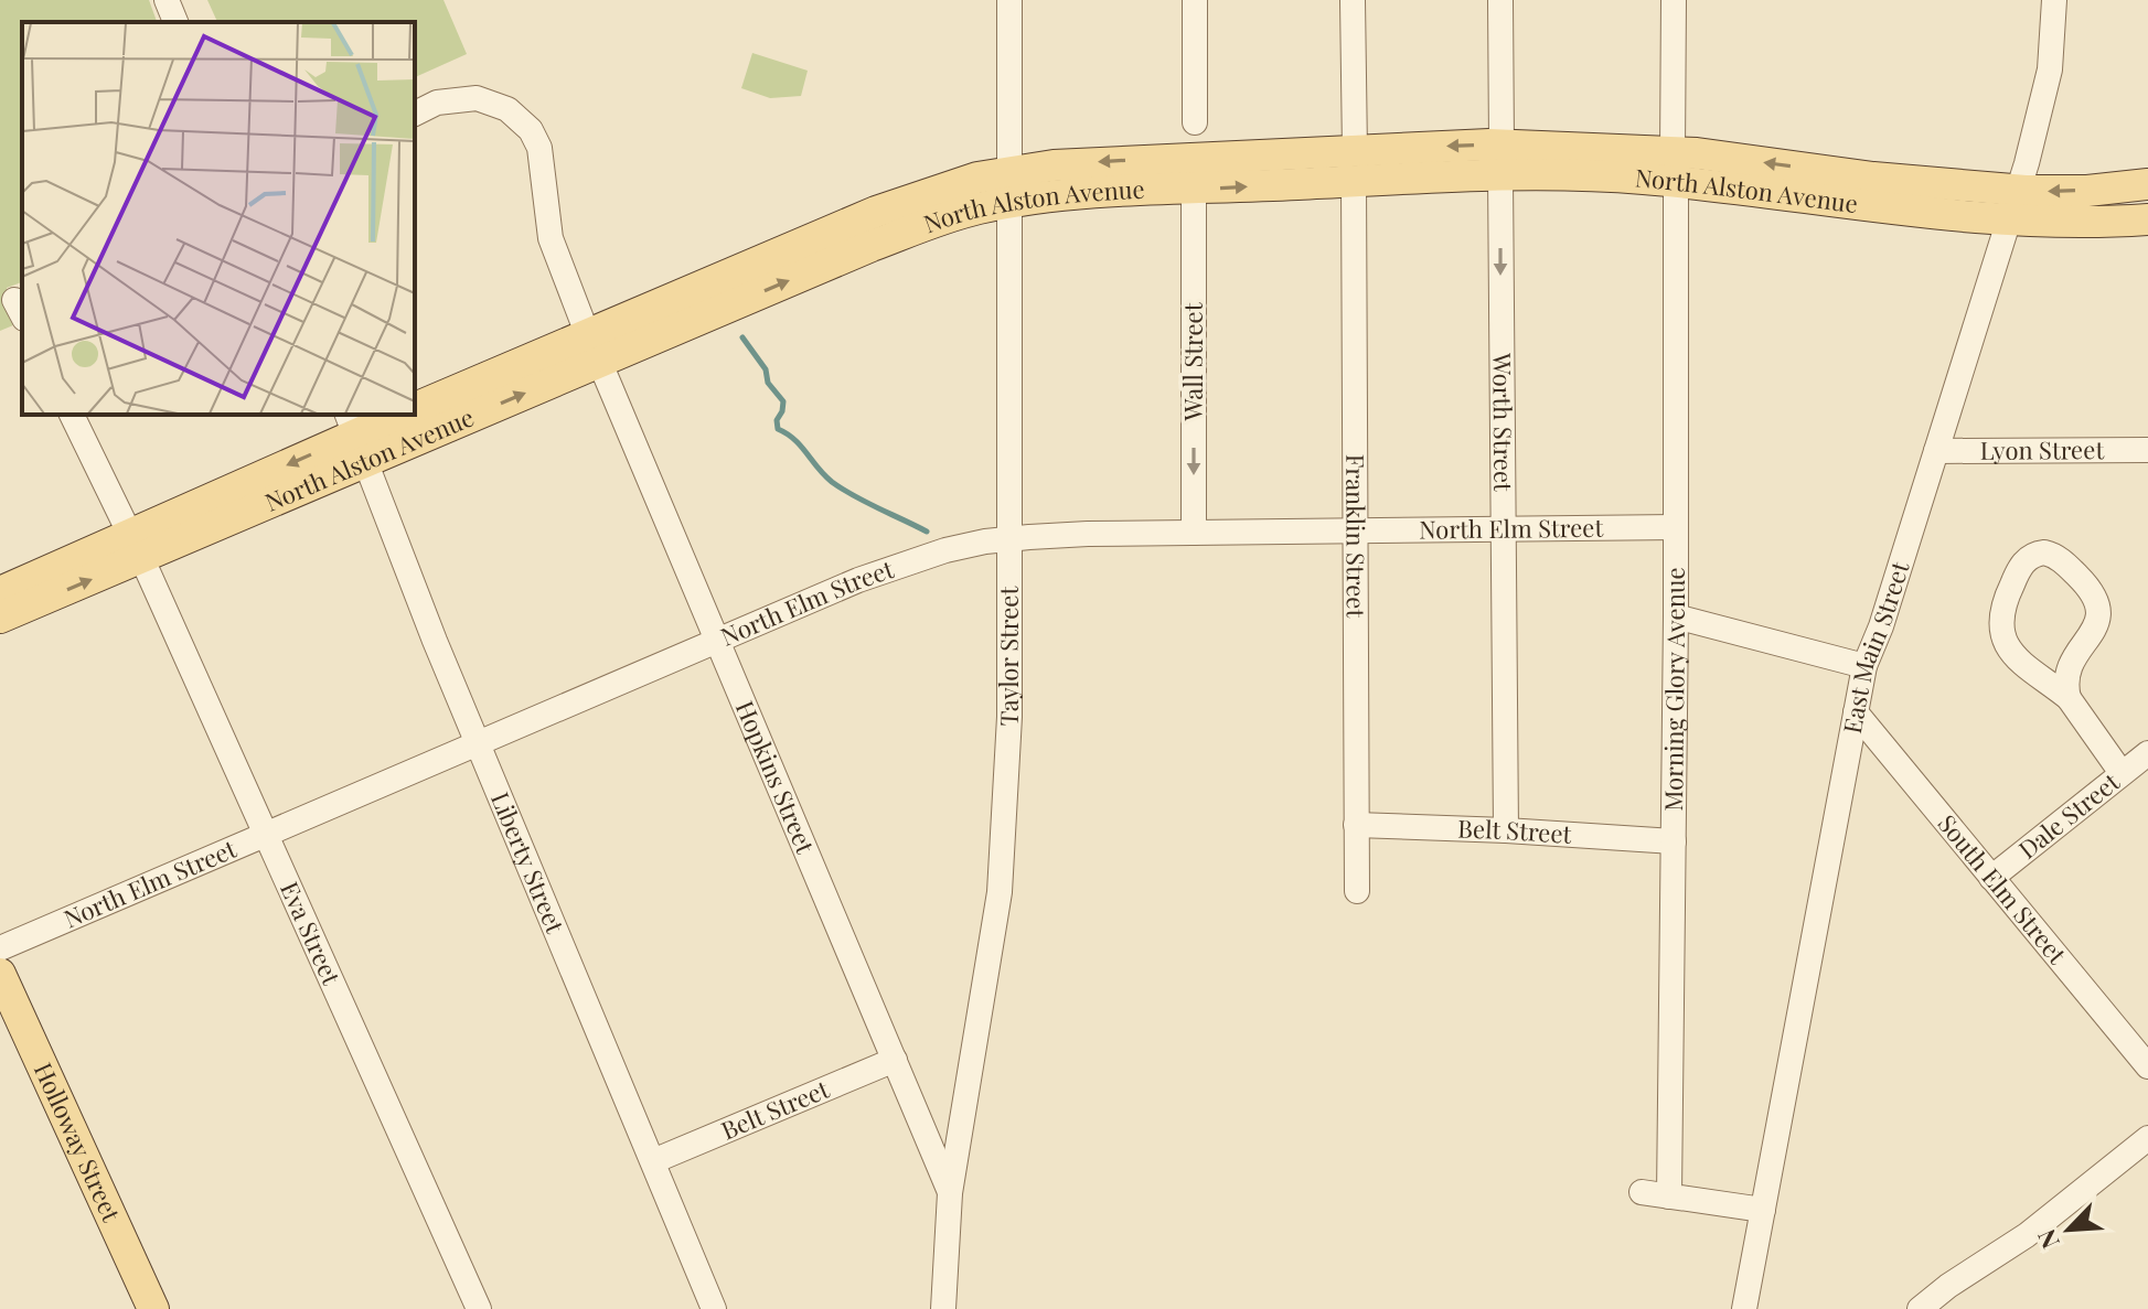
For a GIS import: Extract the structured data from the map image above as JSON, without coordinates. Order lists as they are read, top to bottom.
{
  "streets": {
    "main road": ["North Alston Avenue", "Holloway Street"],
    "street": [
      "Wall Street",
      "Worth Street",
      "Lyon Street",
      "North Elm Street",
      "Franklin Street",
      "East Main Street",
      "Taylor Street",
      "Morning Glory Avenue",
      "Hopkins Street",
      "Dale Street",
      "Belt Street",
      "Liberty Street",
      "South Elm Street",
      "Eva Street"
    ]
  },
  "crossings": [
    ["North Alston Avenue", "Wall Street"],
    ["North Alston Avenue", "Worth Street"],
    ["North Alston Avenue", "Franklin Street"],
    ["North Alston Avenue", "East Main Street"],
    ["North Alston Avenue", "Taylor Street"],
    ["North Alston Avenue", "Morning Glory Avenue"],
    ["North Alston Avenue", "Hopkins Street"],
    ["North Alston Avenue", "Liberty Street"],
    ["North Alston Avenue", "Eva Street"],
    ["Wall Street", "North Elm Street"],
    ["Worth Street", "North Elm Street"],
    ["Worth Street", "Belt Street"],
    ["Lyon Street", "East Main Street"],
    ["North Elm Street", "Franklin Street"],
    ["North Elm Street", "Taylor Street"],
    ["North Elm Street", "Morning Glory Avenue"],
    ["North Elm Street", "Hopkins Street"],
    ["North Elm Street", "Liberty Street"],
    ["North Elm Street", "Eva Street"],
    ["Franklin Street", "Belt Street"],
    ["East Main Street", "South Elm Street"],
    ["Taylor Street", "Hopkins Street"],
    ["Morning Glory Avenue", "Belt Street"],
    ["Hopkins Street", "Belt Street"],
    ["Dale Street", "South Elm Street"],
    ["Belt Street", "Liberty Street"]
  ],
  "one_way": ["Wall Street", "Worth Street"],
  "north": "bottom left"
}
